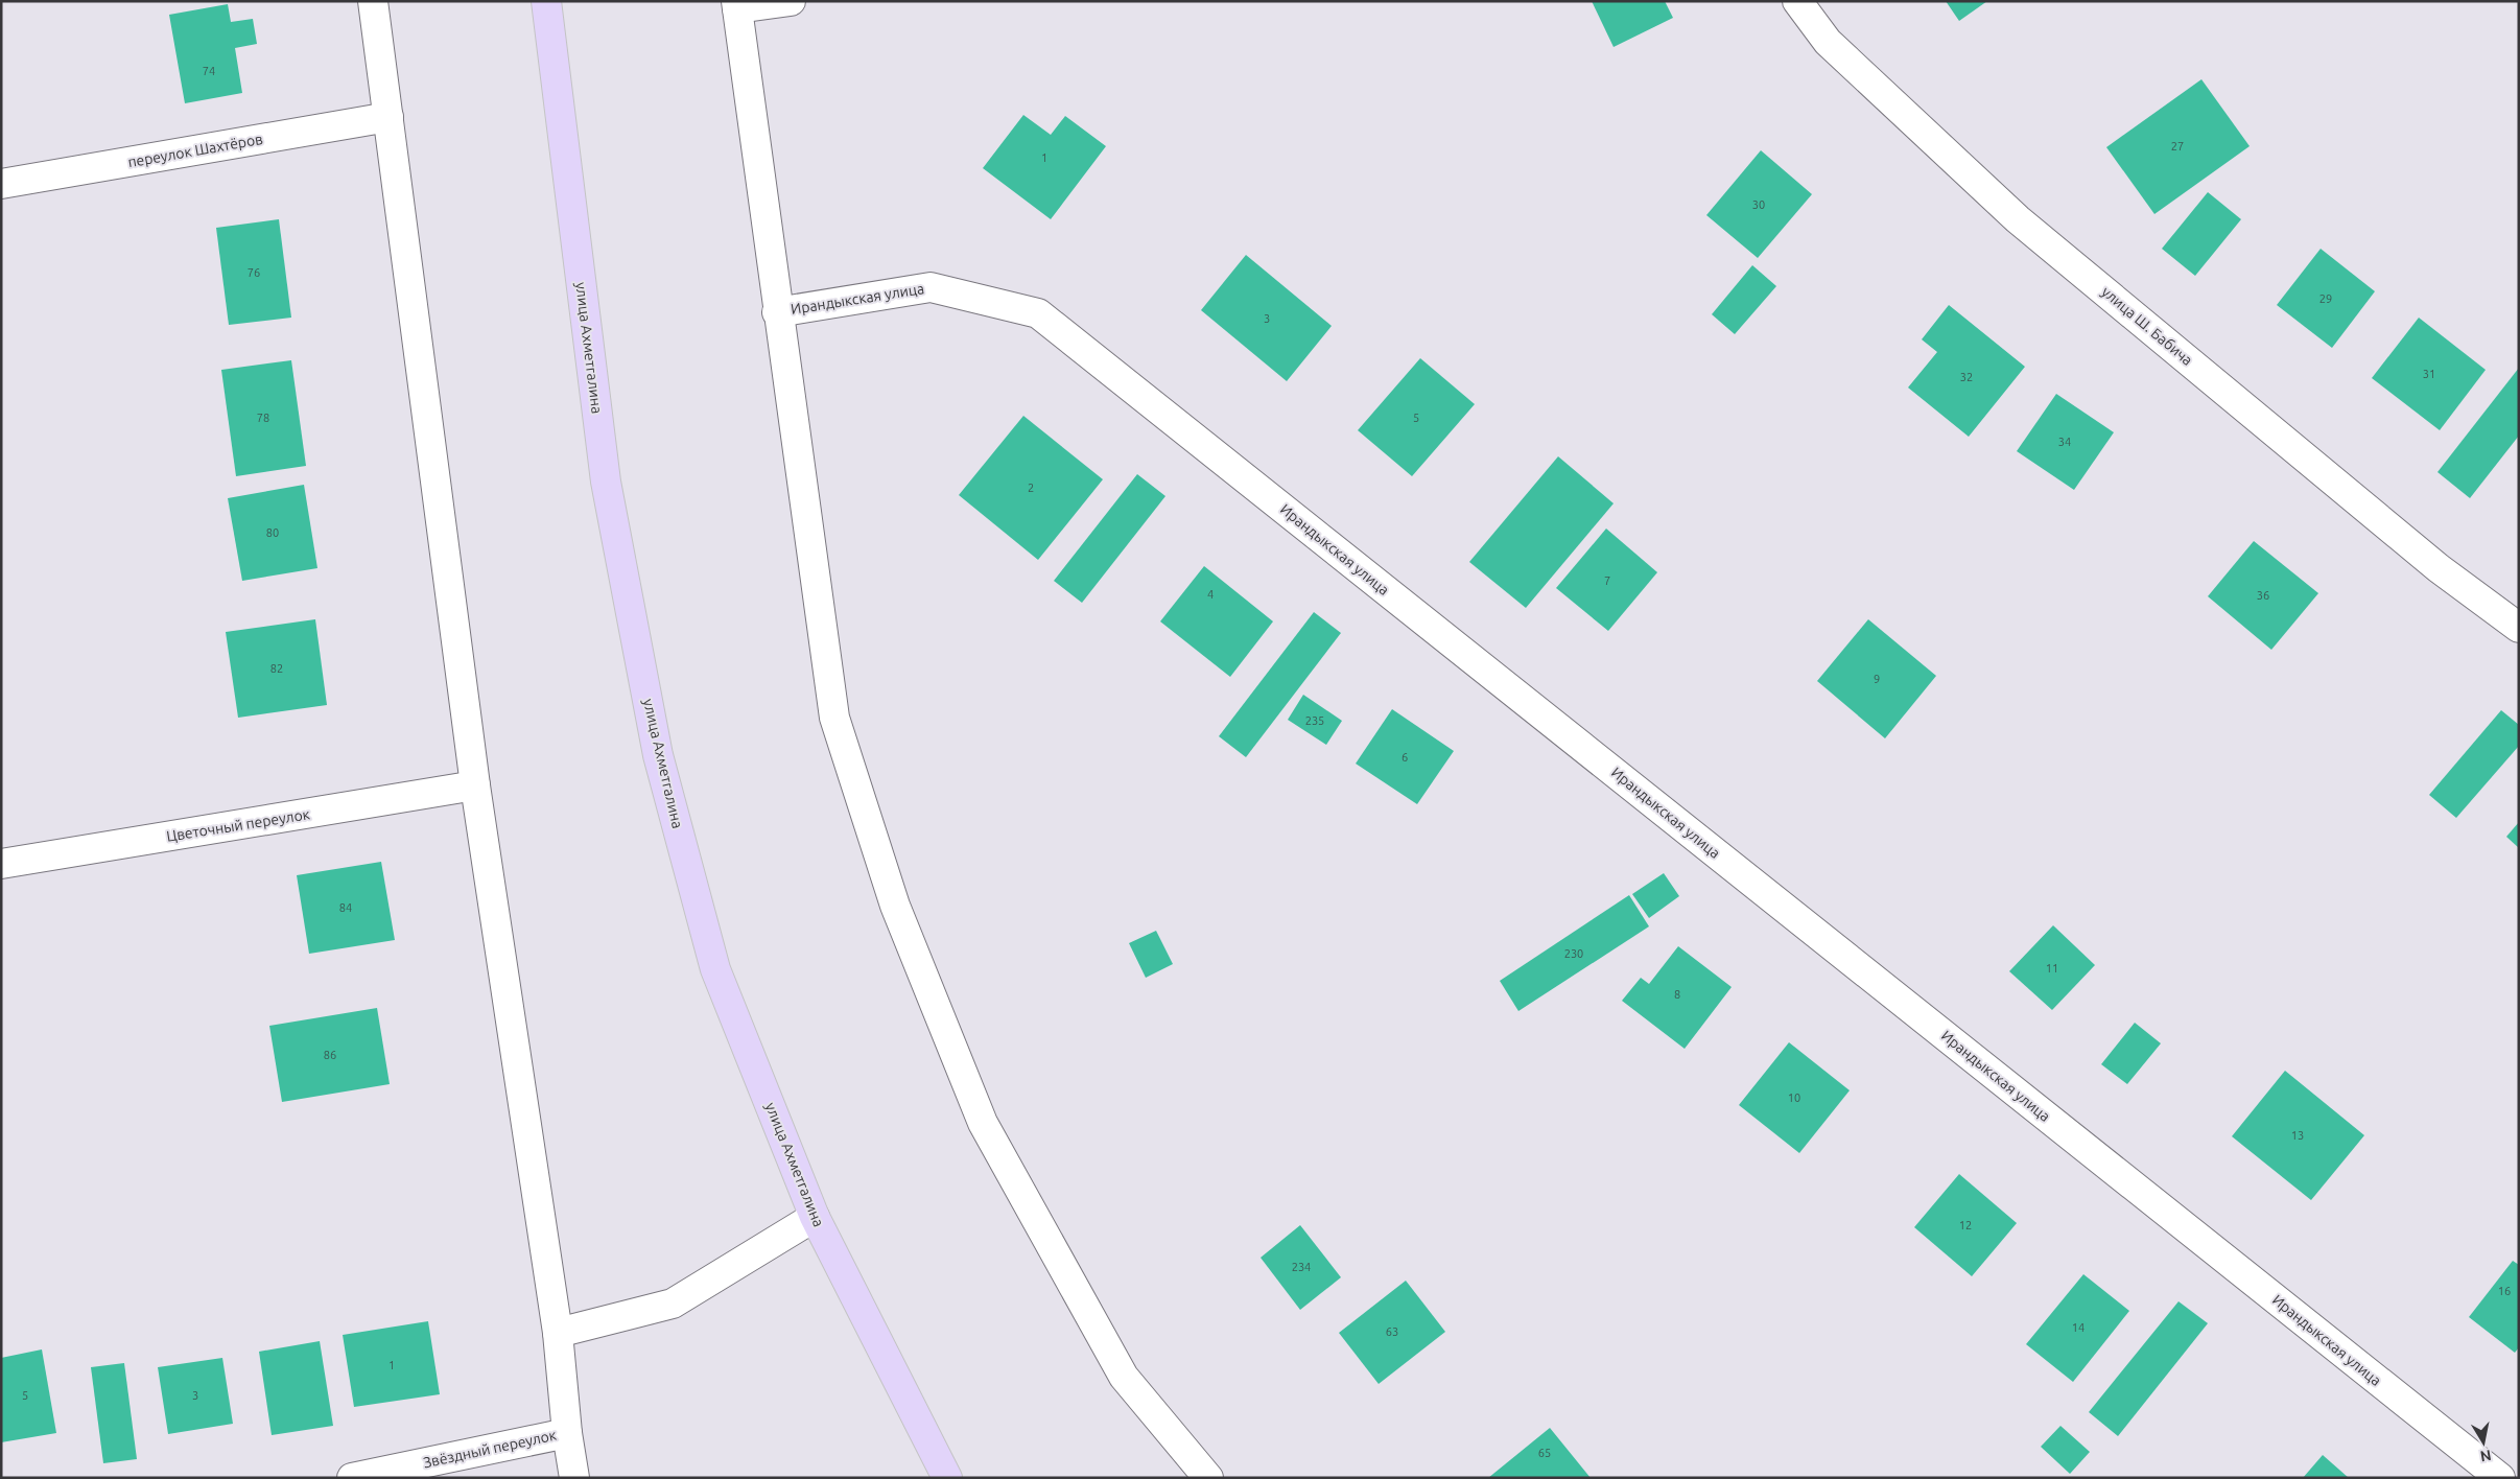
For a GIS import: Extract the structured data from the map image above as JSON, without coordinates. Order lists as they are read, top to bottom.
{
  "streets": {
    "main road": ["улица Ахметгалина"],
    "street": [
      "переулок Шахтёров",
      "Ирандыкская улица",
      "улица Ш. Бабича",
      "Цветочный переулок",
      "Звёздный переулок"
    ]
  },
  "house_numbers": [
    "74",
    "27",
    "1",
    "30",
    "76",
    "29",
    "3",
    "31",
    "32",
    "78",
    "5",
    "34",
    "2",
    "80",
    "7",
    "4",
    "36",
    "82",
    "9",
    "235",
    "6",
    "84",
    "230",
    "11",
    "8",
    "86",
    "10",
    "13",
    "12",
    "234",
    "16",
    "14",
    "63",
    "1",
    "5",
    "3",
    "65"
  ],
  "north": "bottom"
}
